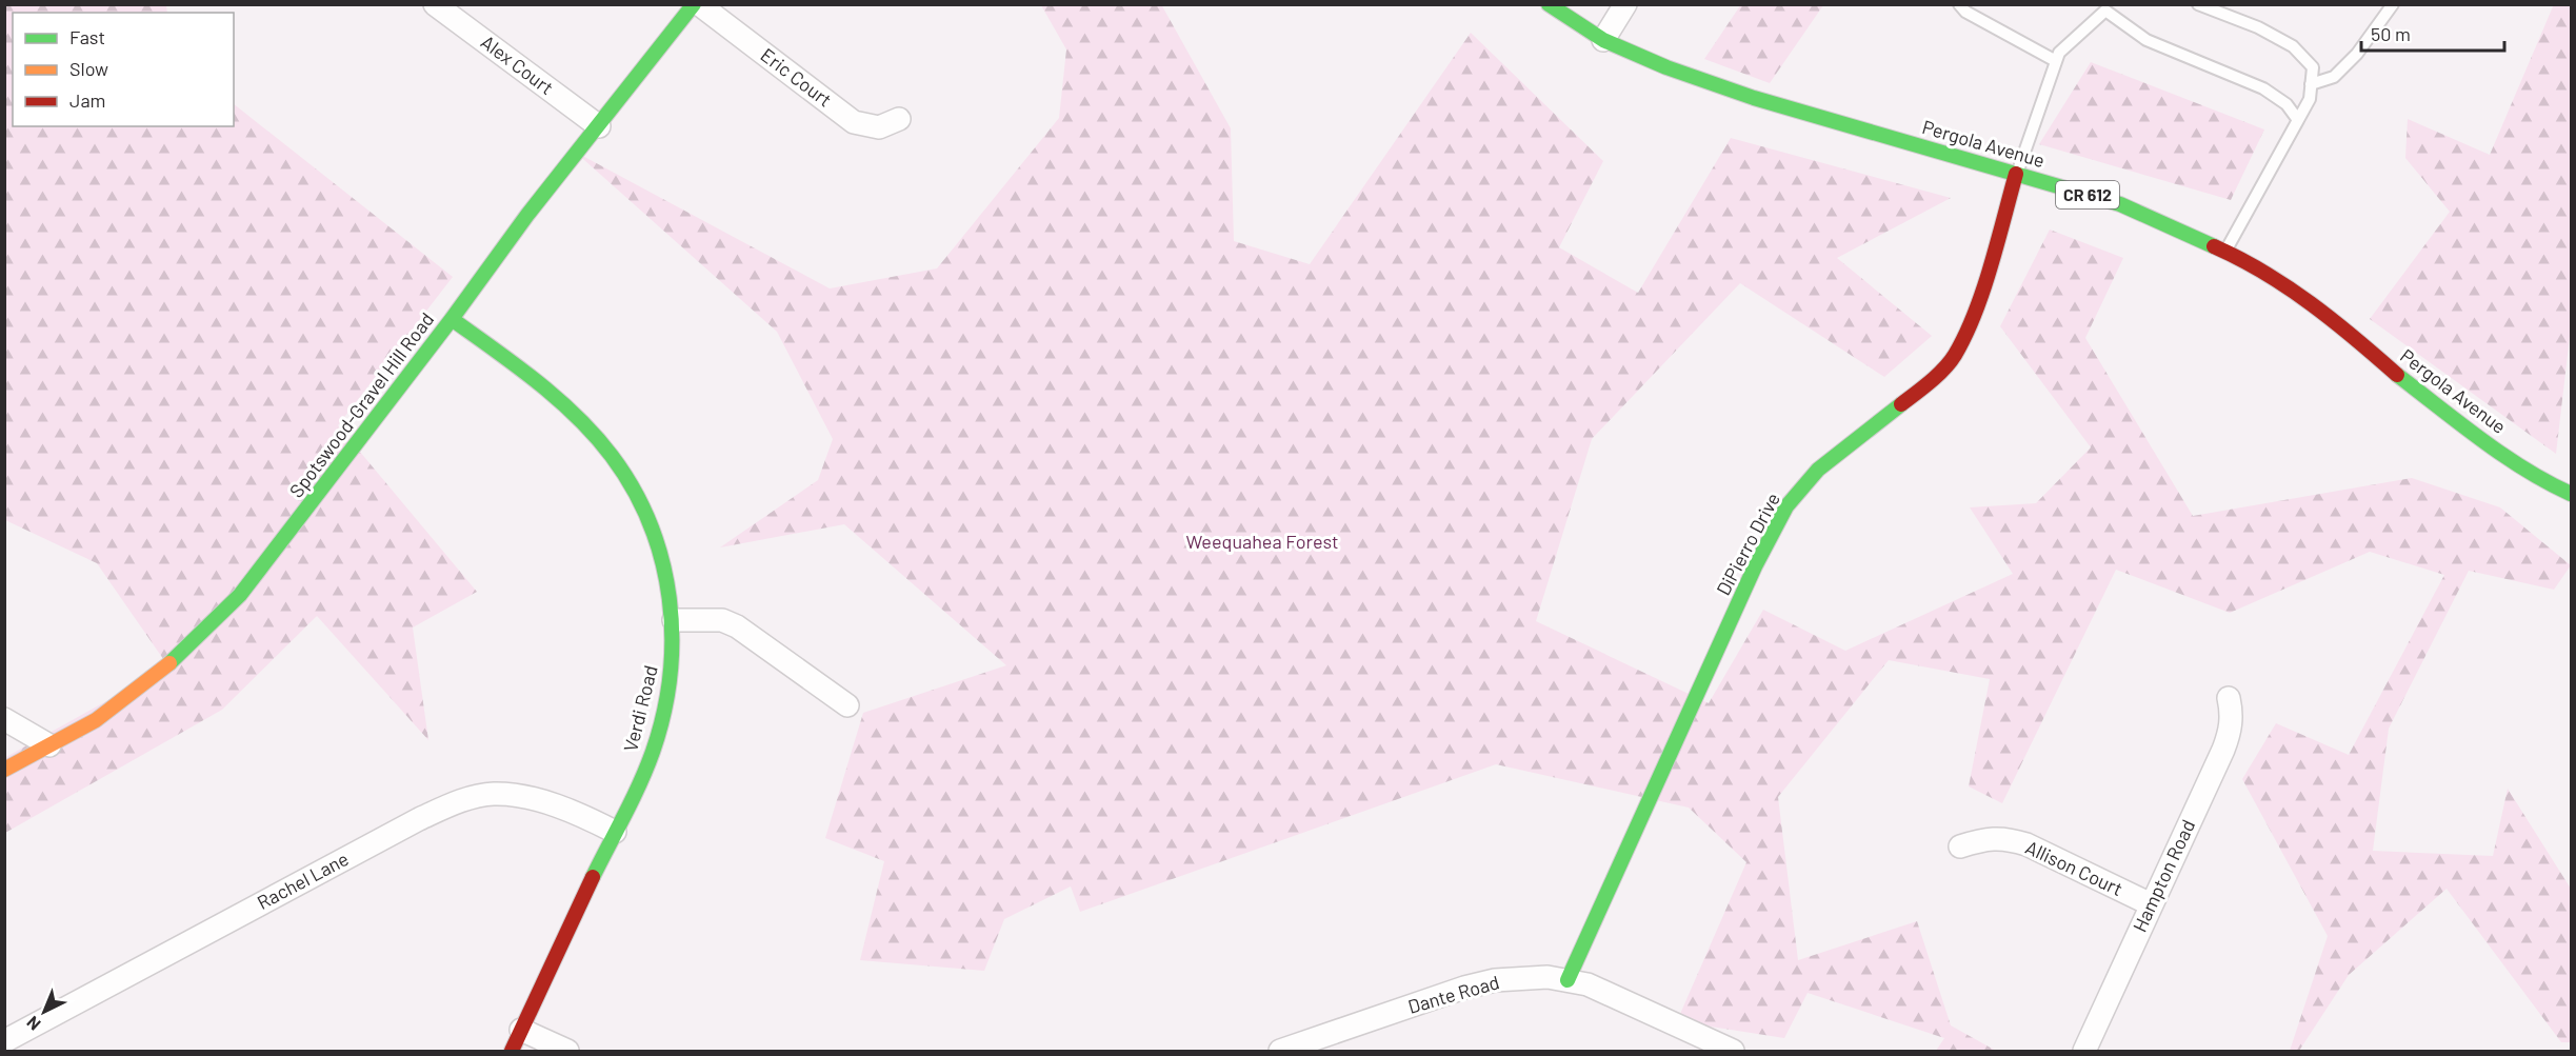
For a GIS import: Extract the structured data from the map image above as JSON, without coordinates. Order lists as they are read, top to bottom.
{
  "streets": {
    "street": [
      "Alex Court",
      "Eric Court",
      "Pergola Avenue",
      "CR 612",
      "Spotswood-Gravel Hill Road",
      "DiPierro Drive",
      "Verdi Road",
      "Allison Court",
      "Hampton Road",
      "Rachel Lane",
      "Dante Road"
    ]
  },
  "crossings": [
    ["Alex Court", "Spotswood-Gravel Hill Road"],
    ["Pergola Avenue", "DiPierro Drive"],
    ["Spotswood-Gravel Hill Road", "Verdi Road"],
    ["DiPierro Drive", "Dante Road"],
    ["Verdi Road", "Rachel Lane"],
    ["Allison Court", "Hampton Road"]
  ],
  "parks": ["Weequahea Forest"],
  "legend": ["Fast", "Slow", "Jam"],
  "scale_bar": "50 m",
  "north": "bottom left"
}
